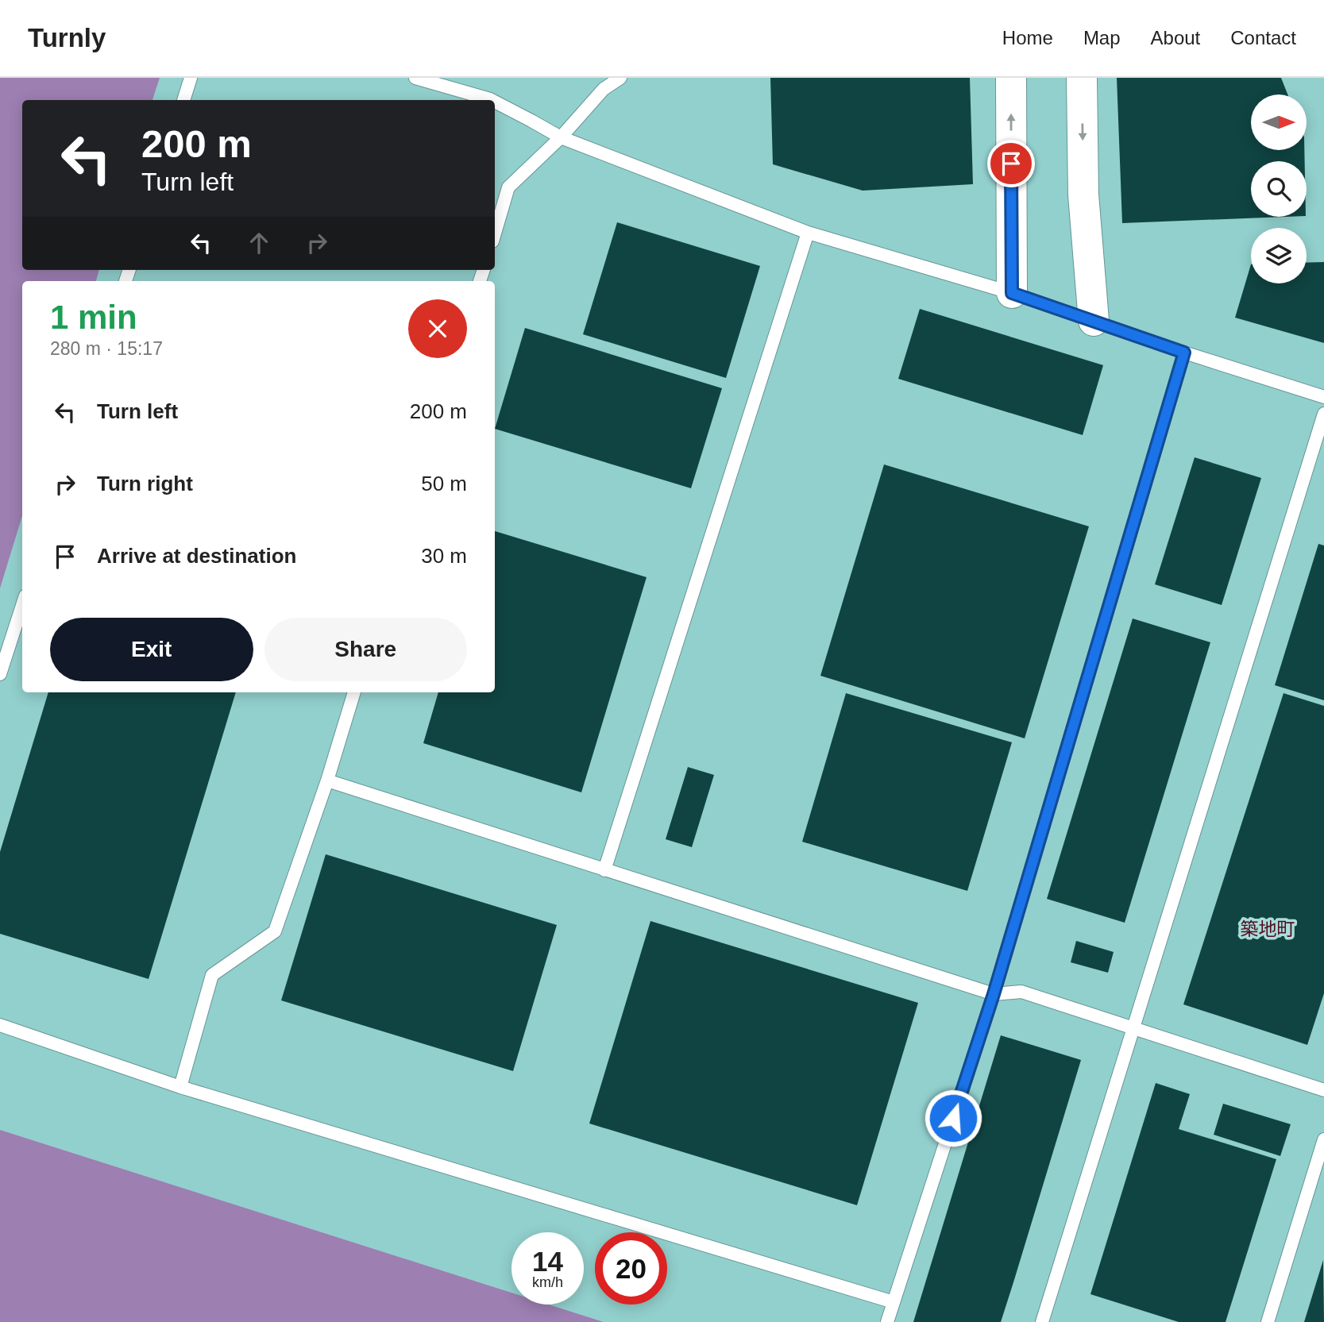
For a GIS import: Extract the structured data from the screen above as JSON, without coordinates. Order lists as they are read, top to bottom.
{
  "districts": ["築地町"],
  "north": "right",
  "page": {
    "header": "Turnly",
    "nav": [
      "Home",
      "Map",
      "About",
      "Contact"
    ],
    "turn": ["200 m", "Turn left"],
    "heading": ["1 min", "280 m · 15:17"],
    "list": [
      {
        "name": "Turn left",
        "value": "200 m"
      },
      {
        "name": "Turn right",
        "value": "50 m"
      },
      {
        "name": "Arrive at destination",
        "value": "30 m"
      }
    ],
    "buttons": ["Exit", "Share"],
    "speed": "14 km/h",
    "limit": "20"
  }
}
